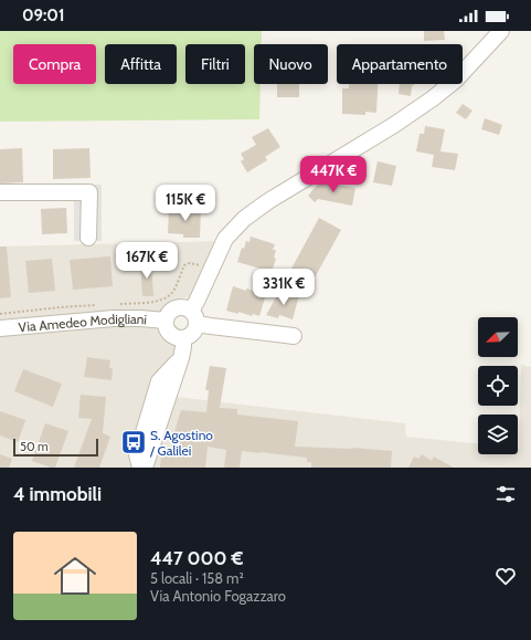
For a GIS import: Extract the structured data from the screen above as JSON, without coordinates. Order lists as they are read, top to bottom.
{
  "streets": {
    "street": ["Via Amedeo Modigliani"]
  },
  "places": {
    "bus stop": ["S. Agostino / Galilei"]
  },
  "scale_bar": "50 m",
  "north": "bottom left",
  "page": {
    "status": "09:01",
    "chip": [
      "Compra",
      "Affitta",
      "Filtri",
      "Nuovo",
      "Appartamento"
    ],
    "price": [
      "447K €",
      "115K €",
      "167K €",
      "331K €"
    ],
    "scale": "50 m",
    "heading": "4 immobili",
    "list": [
      {
        "name": "447 000 €",
        "note": "5 locali · 158 m² · Via Antonio Fogazzaro"
      }
    ]
  }
}
